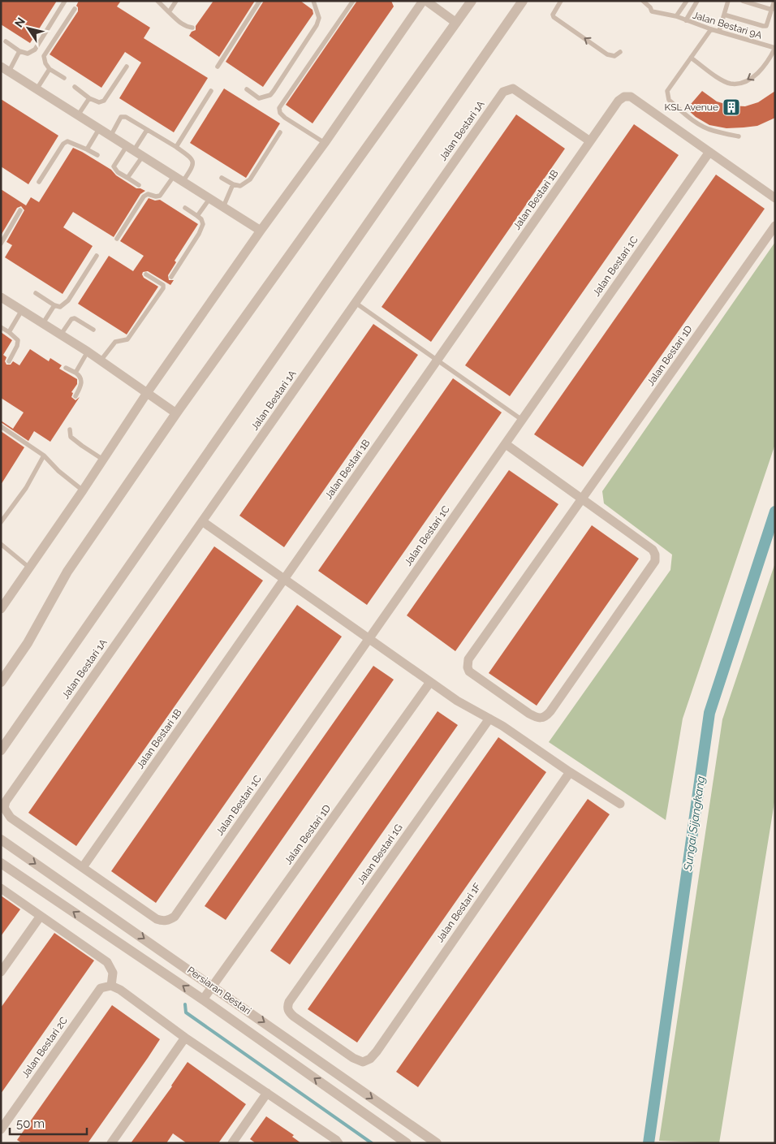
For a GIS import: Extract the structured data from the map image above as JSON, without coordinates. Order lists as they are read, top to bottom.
{
  "streets": {
    "street": [
      "Jalan Bestari 1A",
      "Jalan Bestari 1B",
      "Jalan Bestari 1C",
      "Jalan Bestari 1D",
      "Jalan Bestari 1G",
      "Jalan Bestari 1F",
      "Persiaran Bestari",
      "Jalan Bestari 2C"
    ],
    "lane": ["Jalan Bestari 9A"]
  },
  "crossings": [
    ["Jalan Bestari 1A", "Jalan Bestari 1B"],
    ["Jalan Bestari 1A", "Jalan Bestari 1C"],
    ["Jalan Bestari 1B", "Jalan Bestari 1C"],
    ["Jalan Bestari 1D", "Persiaran Bestari"],
    ["Jalan Bestari 1G", "Jalan Bestari 1F"]
  ],
  "water": ["Sungai Sijangkang"],
  "places": {
    "building": ["KSL Avenue"]
  },
  "scale_bar": "50 m",
  "north": "top left"
}
